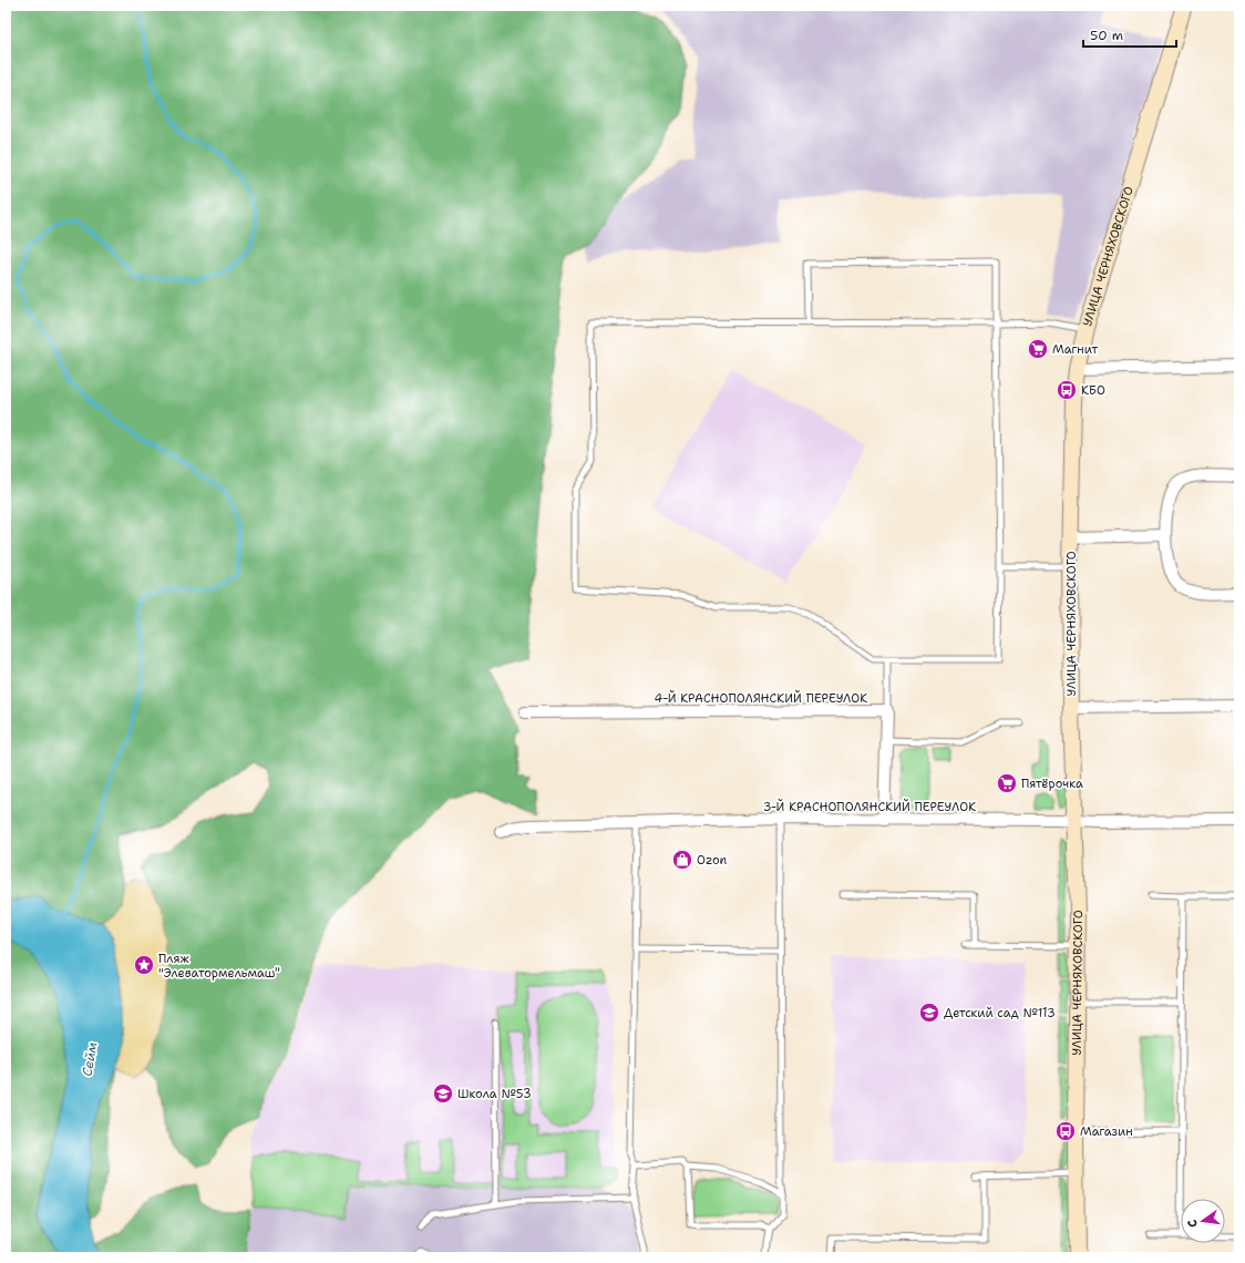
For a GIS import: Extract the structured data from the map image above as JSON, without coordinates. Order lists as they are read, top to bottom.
{
  "streets": {
    "main road": ["УЛИЦА ЧЕРНЯХОВСКОГО"],
    "street": ["4-Й КРАСНОПОЛЯНСКИЙ ПЕРЕУЛОК", "3-Й КРАСНОПОЛЯНСКИЙ ПЕРЕУЛОК"]
  },
  "crossings": [
    ["УЛИЦА ЧЕРНЯХОВСКОГО", "3-Й КРАСНОПОЛЯНСКИЙ ПЕРЕУЛОК"]
  ],
  "water": ["Сейм"],
  "places": {
    "supermarket": ["Магнит", "Пятёрочка"],
    "bus stop": ["КБО", "Магазин"],
    "shop": ["Ozon"],
    "place": ["Пляж \"Элеватормельмаш\""],
    "school or university": ["Детский сад №113", "Школа №53"]
  },
  "scale_bar": "50 m",
  "north": "left"
}
